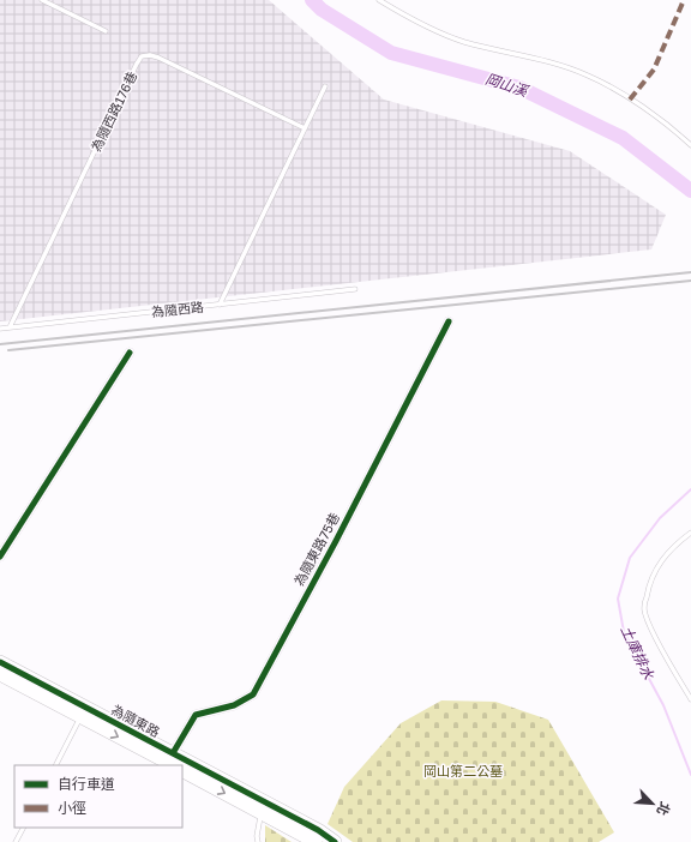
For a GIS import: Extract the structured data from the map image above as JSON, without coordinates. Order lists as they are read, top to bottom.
{
  "streets": {
    "street": ["為隨東路75巷", "為隨東路"],
    "lane": ["為隨西路176巷", "為隨西路"]
  },
  "crossings": [
    ["為隨西路176巷", "為隨西路"],
    ["為隨東路75巷", "為隨東路"]
  ],
  "water": ["岡山溪", "土庫排水"],
  "parks": ["岡山第二公墓"],
  "legend": ["自行車道", "小徑"],
  "north": "bottom right"
}
